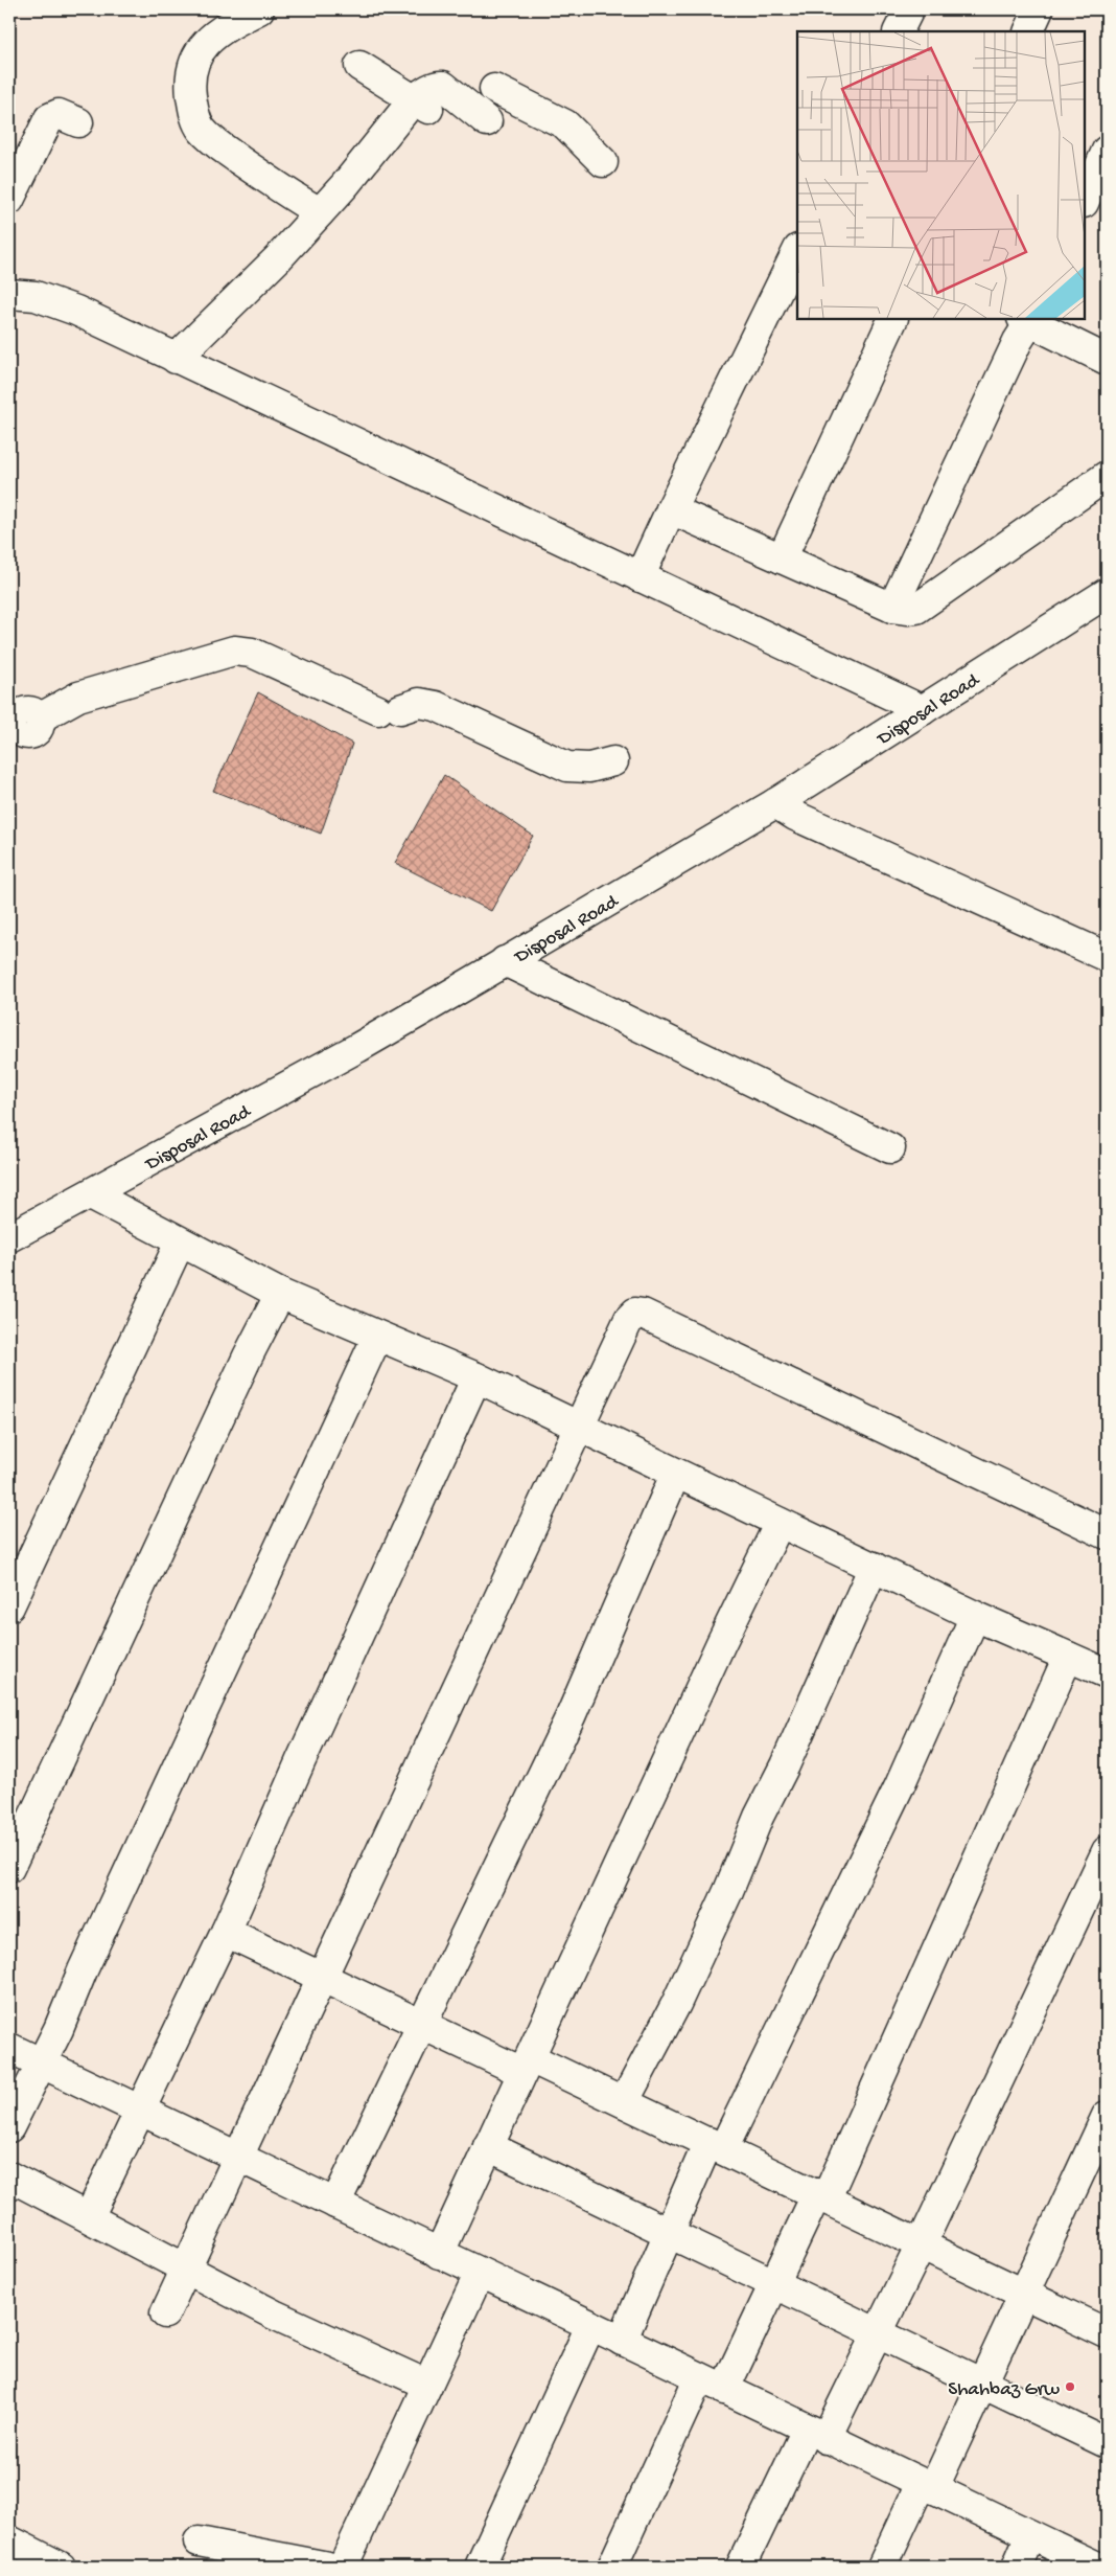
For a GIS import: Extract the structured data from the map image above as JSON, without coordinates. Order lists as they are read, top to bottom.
{
  "streets": {
    "street": ["Disposal Road"]
  },
  "places": ["Shahbaz Grw"]
}
